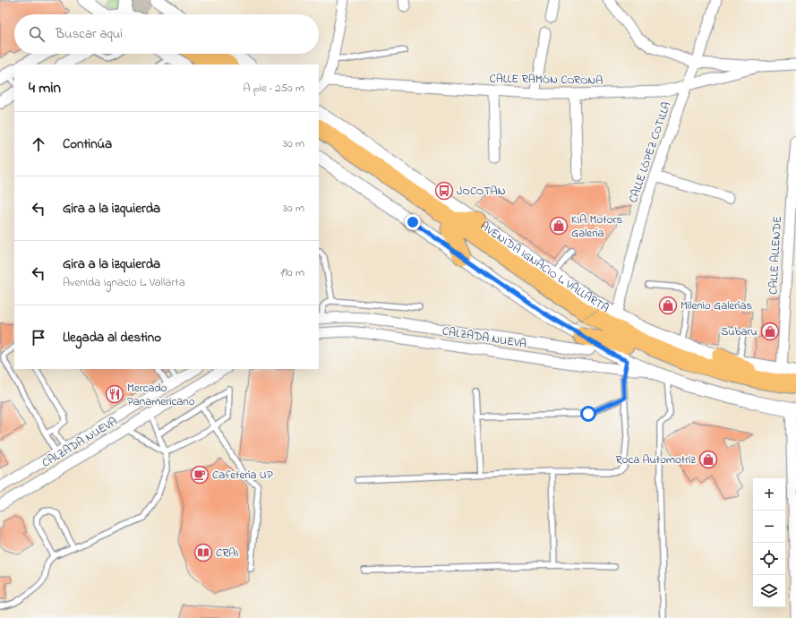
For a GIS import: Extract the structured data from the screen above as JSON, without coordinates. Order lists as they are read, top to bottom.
{
  "streets": {
    "highway": ["AVENIDA IGNACIO L. VALLARTA"],
    "street": [
      "CALLE RAMÓN CORONA",
      "CALLE LÓPEZ COTILLA",
      "CALLE ALLENDE",
      "CALZADA NUEVA"
    ]
  },
  "crossings": [
    ["CALLE RAMÓN CORONA", "CALLE LÓPEZ COTILLA"],
    ["CALLE LÓPEZ COTILLA", "AVENIDA IGNACIO L. VALLARTA"],
    ["CALLE ALLENDE", "AVENIDA IGNACIO L. VALLARTA"],
    ["AVENIDA IGNACIO L. VALLARTA", "CALZADA NUEVA"]
  ],
  "places": {
    "bus stop": ["JOCOTAN"],
    "shop": [
      "KIA Motors Galería",
      "Milenio Galerías",
      "Subaru",
      "Roca Automotriz"
    ],
    "restaurant": ["Mercado Panamericano"],
    "cafe": ["Cafetería UP"],
    "library": ["CRAI"]
  },
  "page": {
    "search": "Buscar aquí",
    "heading": ["4 min", "A pie · 250 m"],
    "list": [
      ["Continúa", "30 m"],
      ["Gira a la izquierda", "30 m"],
      ["Gira a la izquierda", "Avenida Ignacio L. Vallarta", "190 m"],
      "Llegada al destino"
    ],
    "map_buttons": ["+", "−"]
  }
}
